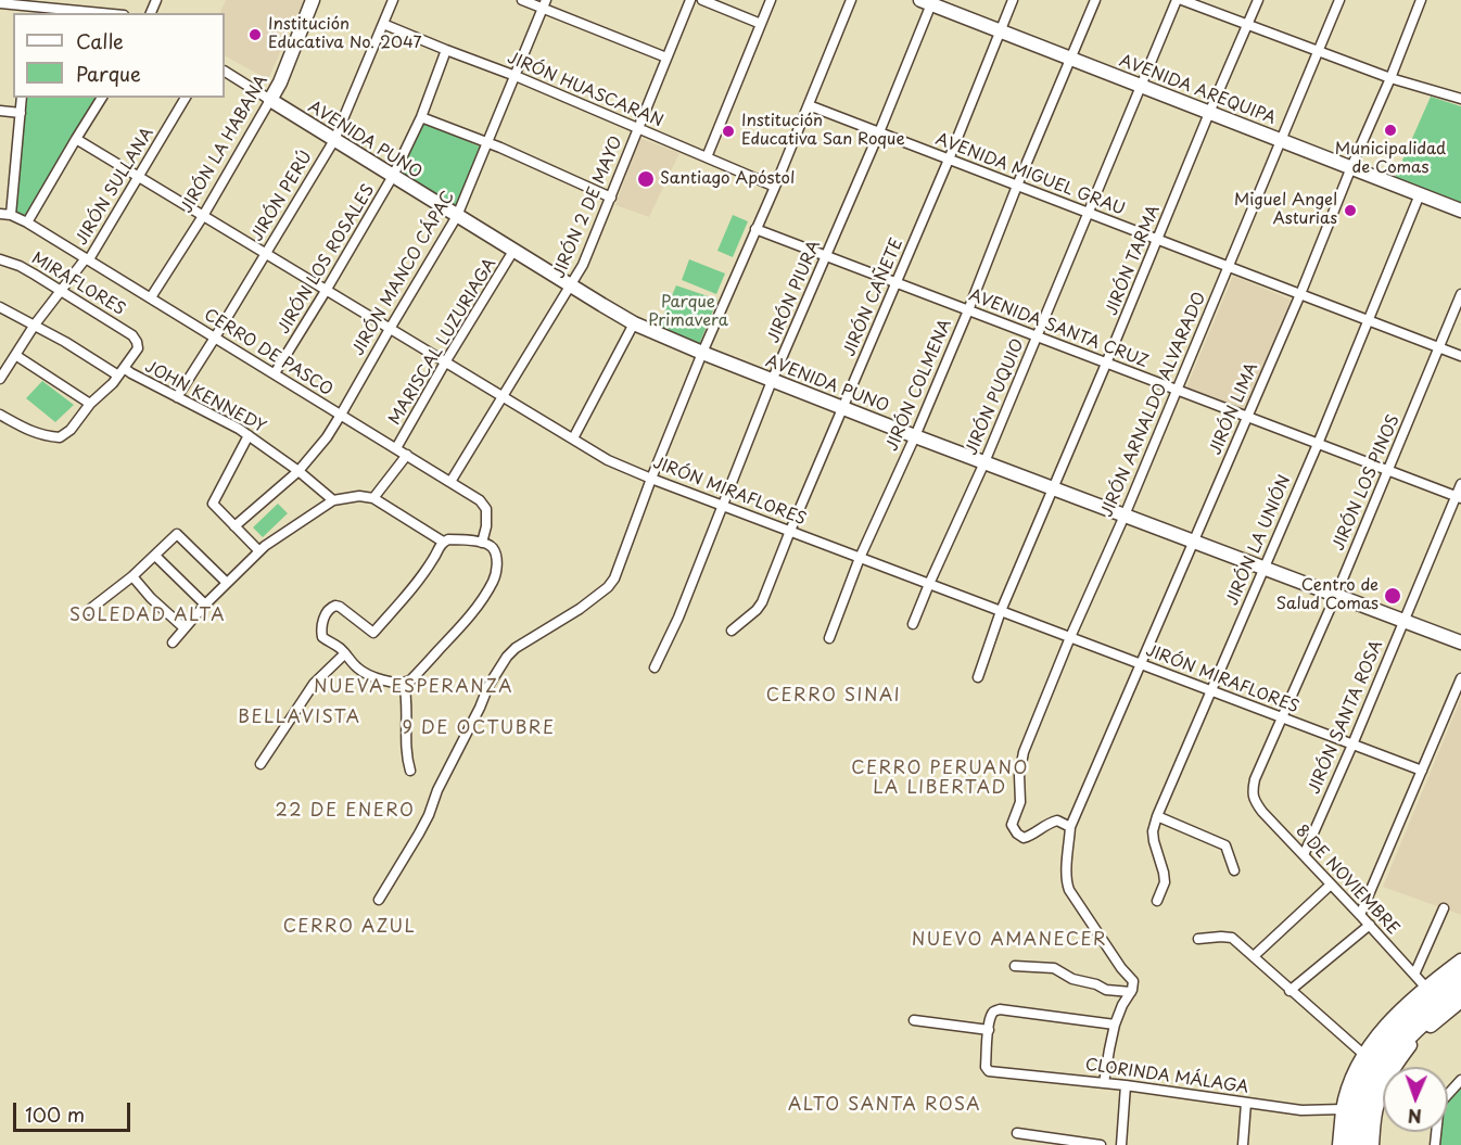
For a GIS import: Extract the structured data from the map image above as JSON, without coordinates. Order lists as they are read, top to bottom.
{
  "streets": {
    "street": [
      "JIRÓN HUASCARAN",
      "AVENIDA AREQUIPA",
      "AVENIDA PUNO",
      "JIRÓN LA HABANA",
      "AVENIDA MIGUEL GRAU",
      "JIRÓN SULLANA",
      "JIRÓN PERÚ",
      "JIRÓN 2 DE MAYO",
      "JIRÓN LOS ROSALES",
      "JIRÓN TARMA",
      "JIRÓN MANCO CÁPAC",
      "MIRAFLORES",
      "JIRÓN PIURA",
      "JIRÓN CAÑETE",
      "AVENIDA SANTA CRUZ",
      "MARISCAL LUZURIAGA",
      "CERRO DE PASCO",
      "JIRÓN COLMENA",
      "JOHN KENNEDY",
      "JIRÓN PUQUIO",
      "JIRÓN ARNALDO ALVARADO",
      "JIRÓN LIMA",
      "JIRÓN LOS PINOS",
      "JIRÓN MIRAFLORES",
      "JIRÓN LA UNIÓN",
      "JIRÓN SANTA ROSA",
      "8 DE NOVIEMBRE",
      "CLORINDA MÁLAGA"
    ]
  },
  "crossings": [
    ["JIRÓN HUASCARAN", "JIRÓN PERÚ"],
    ["JIRÓN HUASCARAN", "JIRÓN 2 DE MAYO"],
    ["JIRÓN HUASCARAN", "JIRÓN LOS ROSALES"],
    ["JIRÓN HUASCARAN", "JIRÓN MANCO CÁPAC"],
    ["AVENIDA AREQUIPA", "JIRÓN TARMA"],
    ["AVENIDA AREQUIPA", "JIRÓN PIURA"],
    ["AVENIDA AREQUIPA", "JIRÓN CAÑETE"],
    ["AVENIDA AREQUIPA", "JIRÓN COLMENA"],
    ["AVENIDA AREQUIPA", "JIRÓN PUQUIO"],
    ["AVENIDA AREQUIPA", "JIRÓN ARNALDO ALVARADO"],
    ["AVENIDA AREQUIPA", "JIRÓN LIMA"],
    ["AVENIDA AREQUIPA", "JIRÓN LA UNIÓN"],
    ["AVENIDA PUNO", "JIRÓN LA HABANA"],
    ["AVENIDA PUNO", "JIRÓN PERÚ"],
    ["AVENIDA PUNO", "JIRÓN 2 DE MAYO"],
    ["AVENIDA PUNO", "JIRÓN LOS ROSALES"],
    ["AVENIDA PUNO", "JIRÓN TARMA"],
    ["AVENIDA PUNO", "JIRÓN MANCO CÁPAC"],
    ["AVENIDA PUNO", "JIRÓN PIURA"],
    ["AVENIDA PUNO", "JIRÓN CAÑETE"],
    ["AVENIDA PUNO", "MARISCAL LUZURIAGA"],
    ["AVENIDA PUNO", "JIRÓN COLMENA"],
    ["AVENIDA PUNO", "JIRÓN PUQUIO"],
    ["AVENIDA PUNO", "JIRÓN ARNALDO ALVARADO"],
    ["AVENIDA PUNO", "JIRÓN LIMA"],
    ["AVENIDA PUNO", "JIRÓN LOS PINOS"],
    ["AVENIDA PUNO", "JIRÓN LA UNIÓN"],
    ["AVENIDA PUNO", "JIRÓN SANTA ROSA"],
    ["JIRÓN LA HABANA", "CERRO DE PASCO"],
    ["JIRÓN LA HABANA", "JIRÓN MIRAFLORES"],
    ["AVENIDA MIGUEL GRAU", "JIRÓN TARMA"],
    ["AVENIDA MIGUEL GRAU", "JIRÓN PIURA"],
    ["AVENIDA MIGUEL GRAU", "JIRÓN CAÑETE"],
    ["AVENIDA MIGUEL GRAU", "JIRÓN COLMENA"],
    ["AVENIDA MIGUEL GRAU", "JIRÓN PUQUIO"],
    ["AVENIDA MIGUEL GRAU", "JIRÓN ARNALDO ALVARADO"],
    ["AVENIDA MIGUEL GRAU", "JIRÓN LIMA"],
    ["AVENIDA MIGUEL GRAU", "JIRÓN LOS PINOS"],
    ["AVENIDA MIGUEL GRAU", "JIRÓN LA UNIÓN"],
    ["JIRÓN SULLANA", "MIRAFLORES"],
    ["JIRÓN SULLANA", "CERRO DE PASCO"],
    ["JIRÓN SULLANA", "JOHN KENNEDY"],
    ["JIRÓN SULLANA", "JIRÓN MIRAFLORES"],
    ["JIRÓN PERÚ", "CERRO DE PASCO"],
    ["JIRÓN PERÚ", "JOHN KENNEDY"],
    ["JIRÓN PERÚ", "JIRÓN MIRAFLORES"],
    ["JIRÓN 2 DE MAYO", "CERRO DE PASCO"],
    ["JIRÓN 2 DE MAYO", "JIRÓN MIRAFLORES"],
    ["JIRÓN LOS ROSALES", "CERRO DE PASCO"],
    ["JIRÓN LOS ROSALES", "JIRÓN MIRAFLORES"],
    ["JIRÓN TARMA", "AVENIDA SANTA CRUZ"],
    ["JIRÓN TARMA", "JIRÓN MIRAFLORES"],
    ["JIRÓN MANCO CÁPAC", "CERRO DE PASCO"],
    ["JIRÓN MANCO CÁPAC", "JOHN KENNEDY"],
    ["JIRÓN MANCO CÁPAC", "JIRÓN MIRAFLORES"],
    ["MIRAFLORES", "JOHN KENNEDY"],
    ["JIRÓN PIURA", "AVENIDA SANTA CRUZ"],
    ["JIRÓN PIURA", "JIRÓN MIRAFLORES"],
    ["JIRÓN CAÑETE", "AVENIDA SANTA CRUZ"],
    ["JIRÓN CAÑETE", "JIRÓN MIRAFLORES"],
    ["AVENIDA SANTA CRUZ", "JIRÓN COLMENA"],
    ["AVENIDA SANTA CRUZ", "JIRÓN PUQUIO"],
    ["AVENIDA SANTA CRUZ", "JIRÓN ARNALDO ALVARADO"],
    ["AVENIDA SANTA CRUZ", "JIRÓN LIMA"],
    ["AVENIDA SANTA CRUZ", "JIRÓN LOS PINOS"],
    ["AVENIDA SANTA CRUZ", "JIRÓN LA UNIÓN"],
    ["AVENIDA SANTA CRUZ", "JIRÓN SANTA ROSA"],
    ["MARISCAL LUZURIAGA", "CERRO DE PASCO"],
    ["MARISCAL LUZURIAGA", "JIRÓN MIRAFLORES"],
    ["JIRÓN COLMENA", "JIRÓN MIRAFLORES"],
    ["JIRÓN PUQUIO", "JIRÓN MIRAFLORES"],
    ["JIRÓN ARNALDO ALVARADO", "JIRÓN LIMA"],
    ["JIRÓN ARNALDO ALVARADO", "JIRÓN MIRAFLORES"],
    ["JIRÓN LIMA", "JIRÓN MIRAFLORES"],
    ["JIRÓN LOS PINOS", "JIRÓN MIRAFLORES"],
    ["JIRÓN LOS PINOS", "8 DE NOVIEMBRE"],
    ["JIRÓN MIRAFLORES", "JIRÓN LA UNIÓN"],
    ["JIRÓN MIRAFLORES", "JIRÓN SANTA ROSA"],
    ["JIRÓN SANTA ROSA", "8 DE NOVIEMBRE"]
  ],
  "districts": [
    "SOLEDAD ALTA",
    "NUEVA ESPERANZA",
    "CERRO SINAI",
    "BELLAVISTA",
    "9 DE OCTUBRE",
    "CERRO PERUANO LA LIBERTAD",
    "22 DE ENERO",
    "CERRO AZUL",
    "NUEVO AMANECER",
    "ALTO SANTA ROSA"
  ],
  "parks": ["Parque Primavera"],
  "places": [
    "Institución Educativa No. 2047",
    "Municipalidad de Comas",
    "Institución Educativa San Roque",
    "Santiago Apóstol",
    "Miguel Angel Asturias",
    "Centro de Salud Comas"
  ],
  "legend": ["Calle", "Parque"],
  "scale_bar": "100 m",
  "north": "bottom"
}
